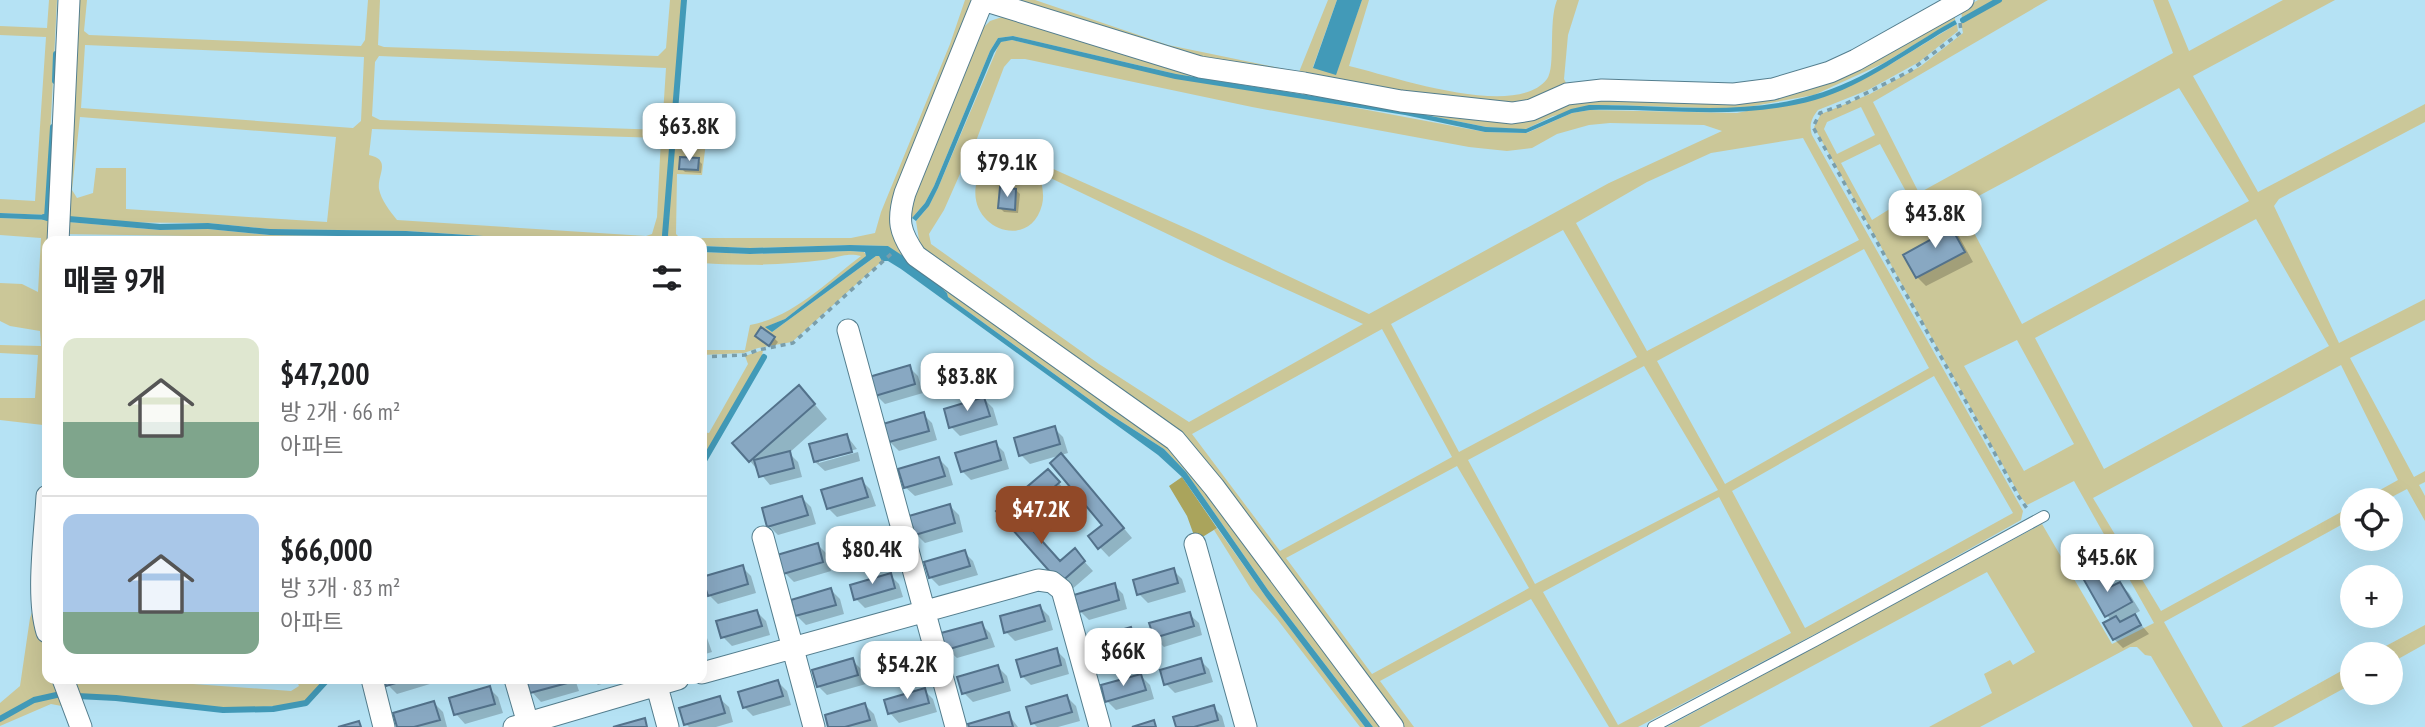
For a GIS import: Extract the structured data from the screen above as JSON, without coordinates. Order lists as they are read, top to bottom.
{
  "page": {
    "price": [
      "$63.8K",
      "$79.1K",
      "$43.8K",
      "$83.8K",
      "$47.2K",
      "$80.4K",
      "$45.6K",
      "$66K",
      "$54.2K"
    ],
    "heading": "매물 9개",
    "list": [
      {
        "name": "$47,200",
        "note": "방 2개 · 66 m² · 아파트"
      },
      {
        "name": "$66,000",
        "note": "방 3개 · 83 m² · 아파트"
      }
    ],
    "map_buttons": ["+", "−"]
  }
}
